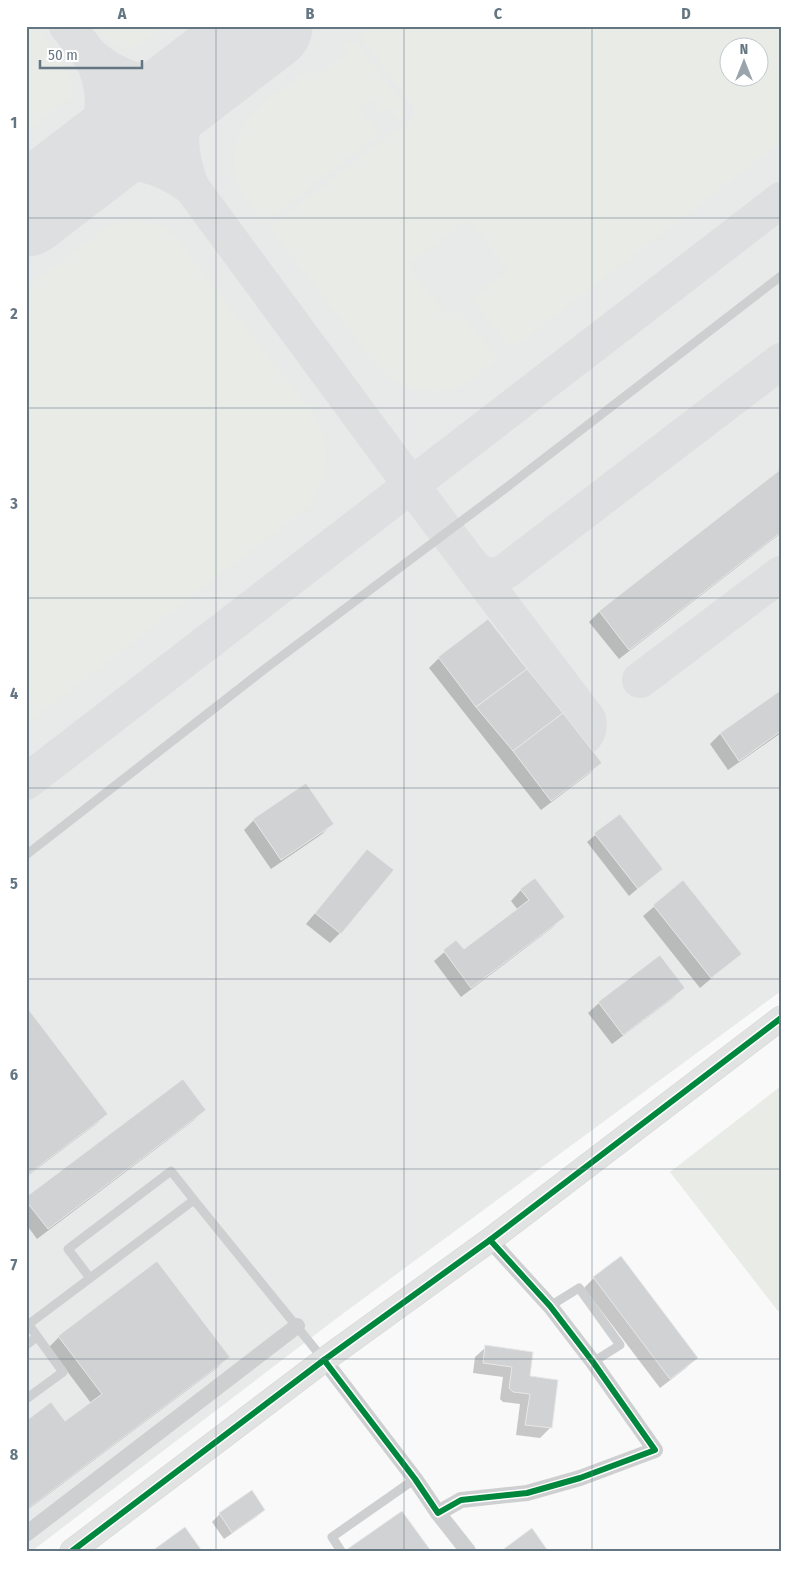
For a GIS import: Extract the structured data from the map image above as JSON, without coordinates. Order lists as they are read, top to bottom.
{
  "scale_bar": "50 m",
  "north": "top",
  "grid": {
    "columns": [
      "A",
      "B",
      "C",
      "D"
    ],
    "rows": [
      "1",
      "2",
      "3",
      "4",
      "5",
      "6",
      "7",
      "8"
    ]
  }
}
